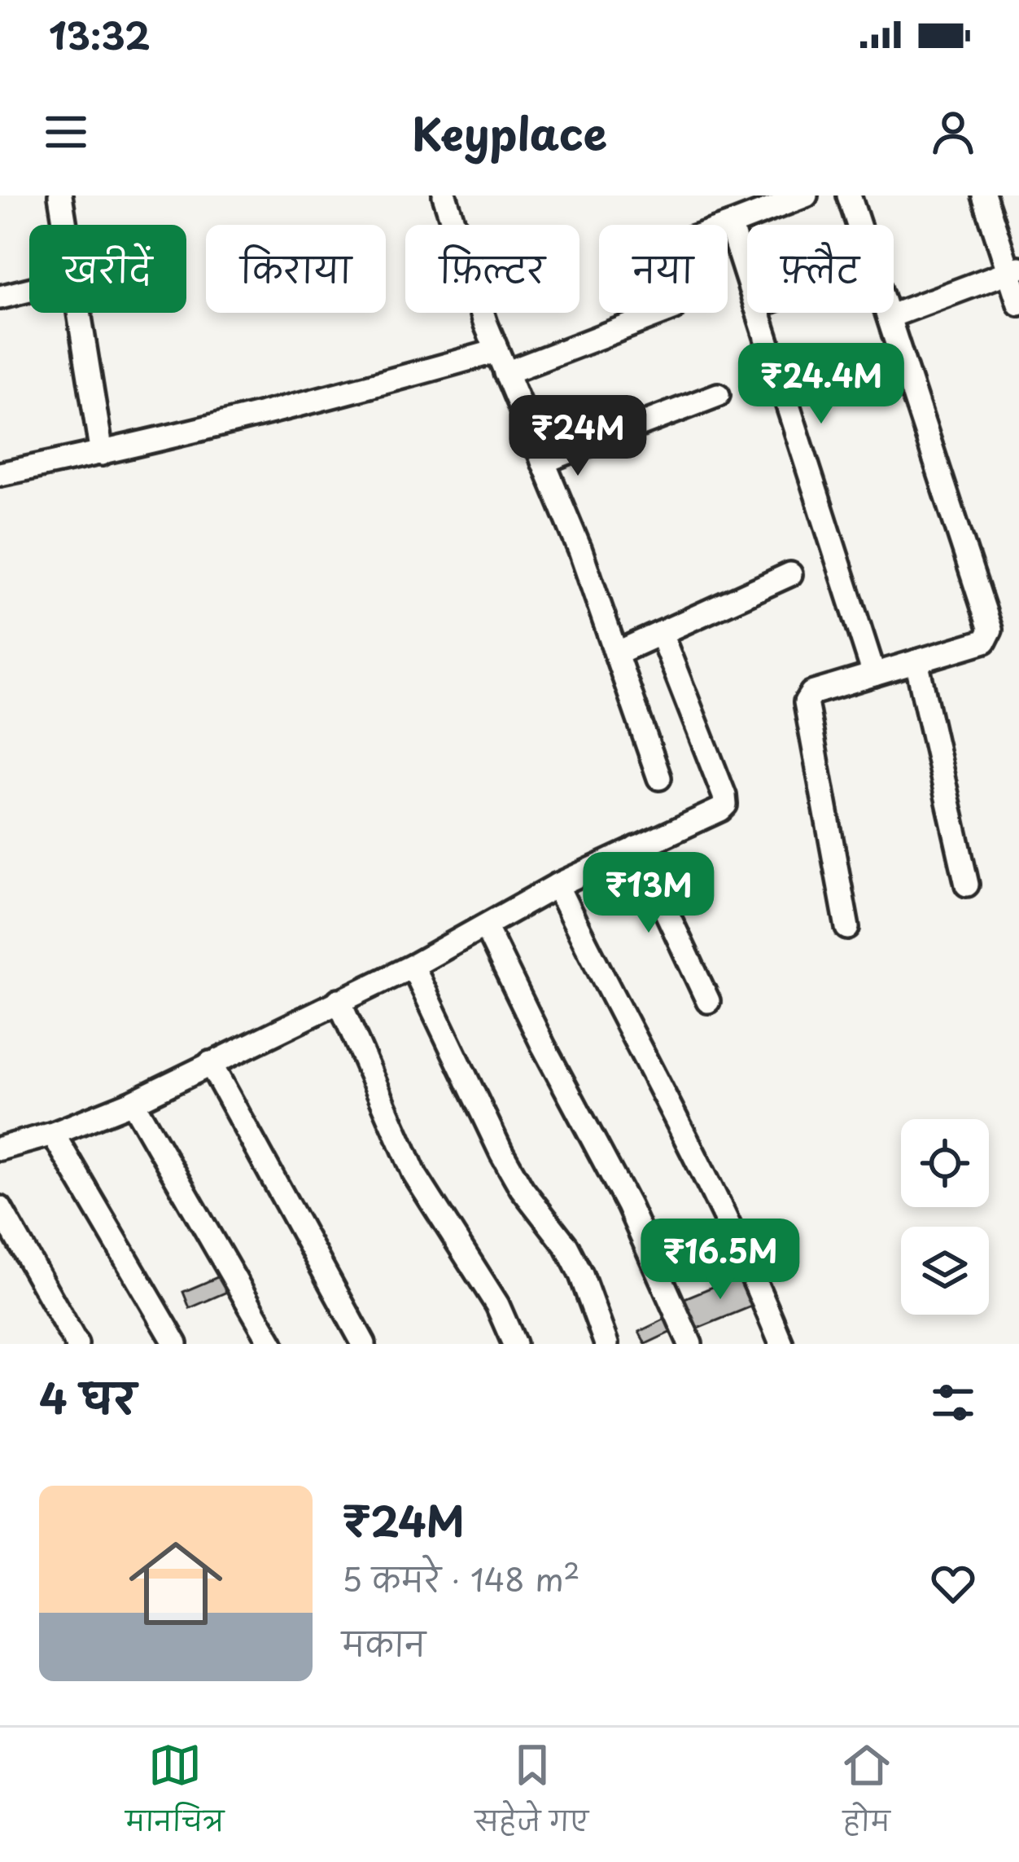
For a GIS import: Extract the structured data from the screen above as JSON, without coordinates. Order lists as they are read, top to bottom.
{
  "page": {
    "status": "13:32",
    "header": "Keyplace",
    "chip": [
      "खरीदें",
      "किराया",
      "फ़िल्टर",
      "नया",
      "फ़्लैट"
    ],
    "price": [
      "₹24.4M",
      "₹24M",
      "₹13M",
      "₹16.5M"
    ],
    "heading": "4 घर",
    "list": [
      {
        "name": "₹24M",
        "note": "5 कमरे · 148 m² · मकान"
      }
    ],
    "tabs": ["मानचित्र", "सहेजे गए", "होम"]
  }
}
